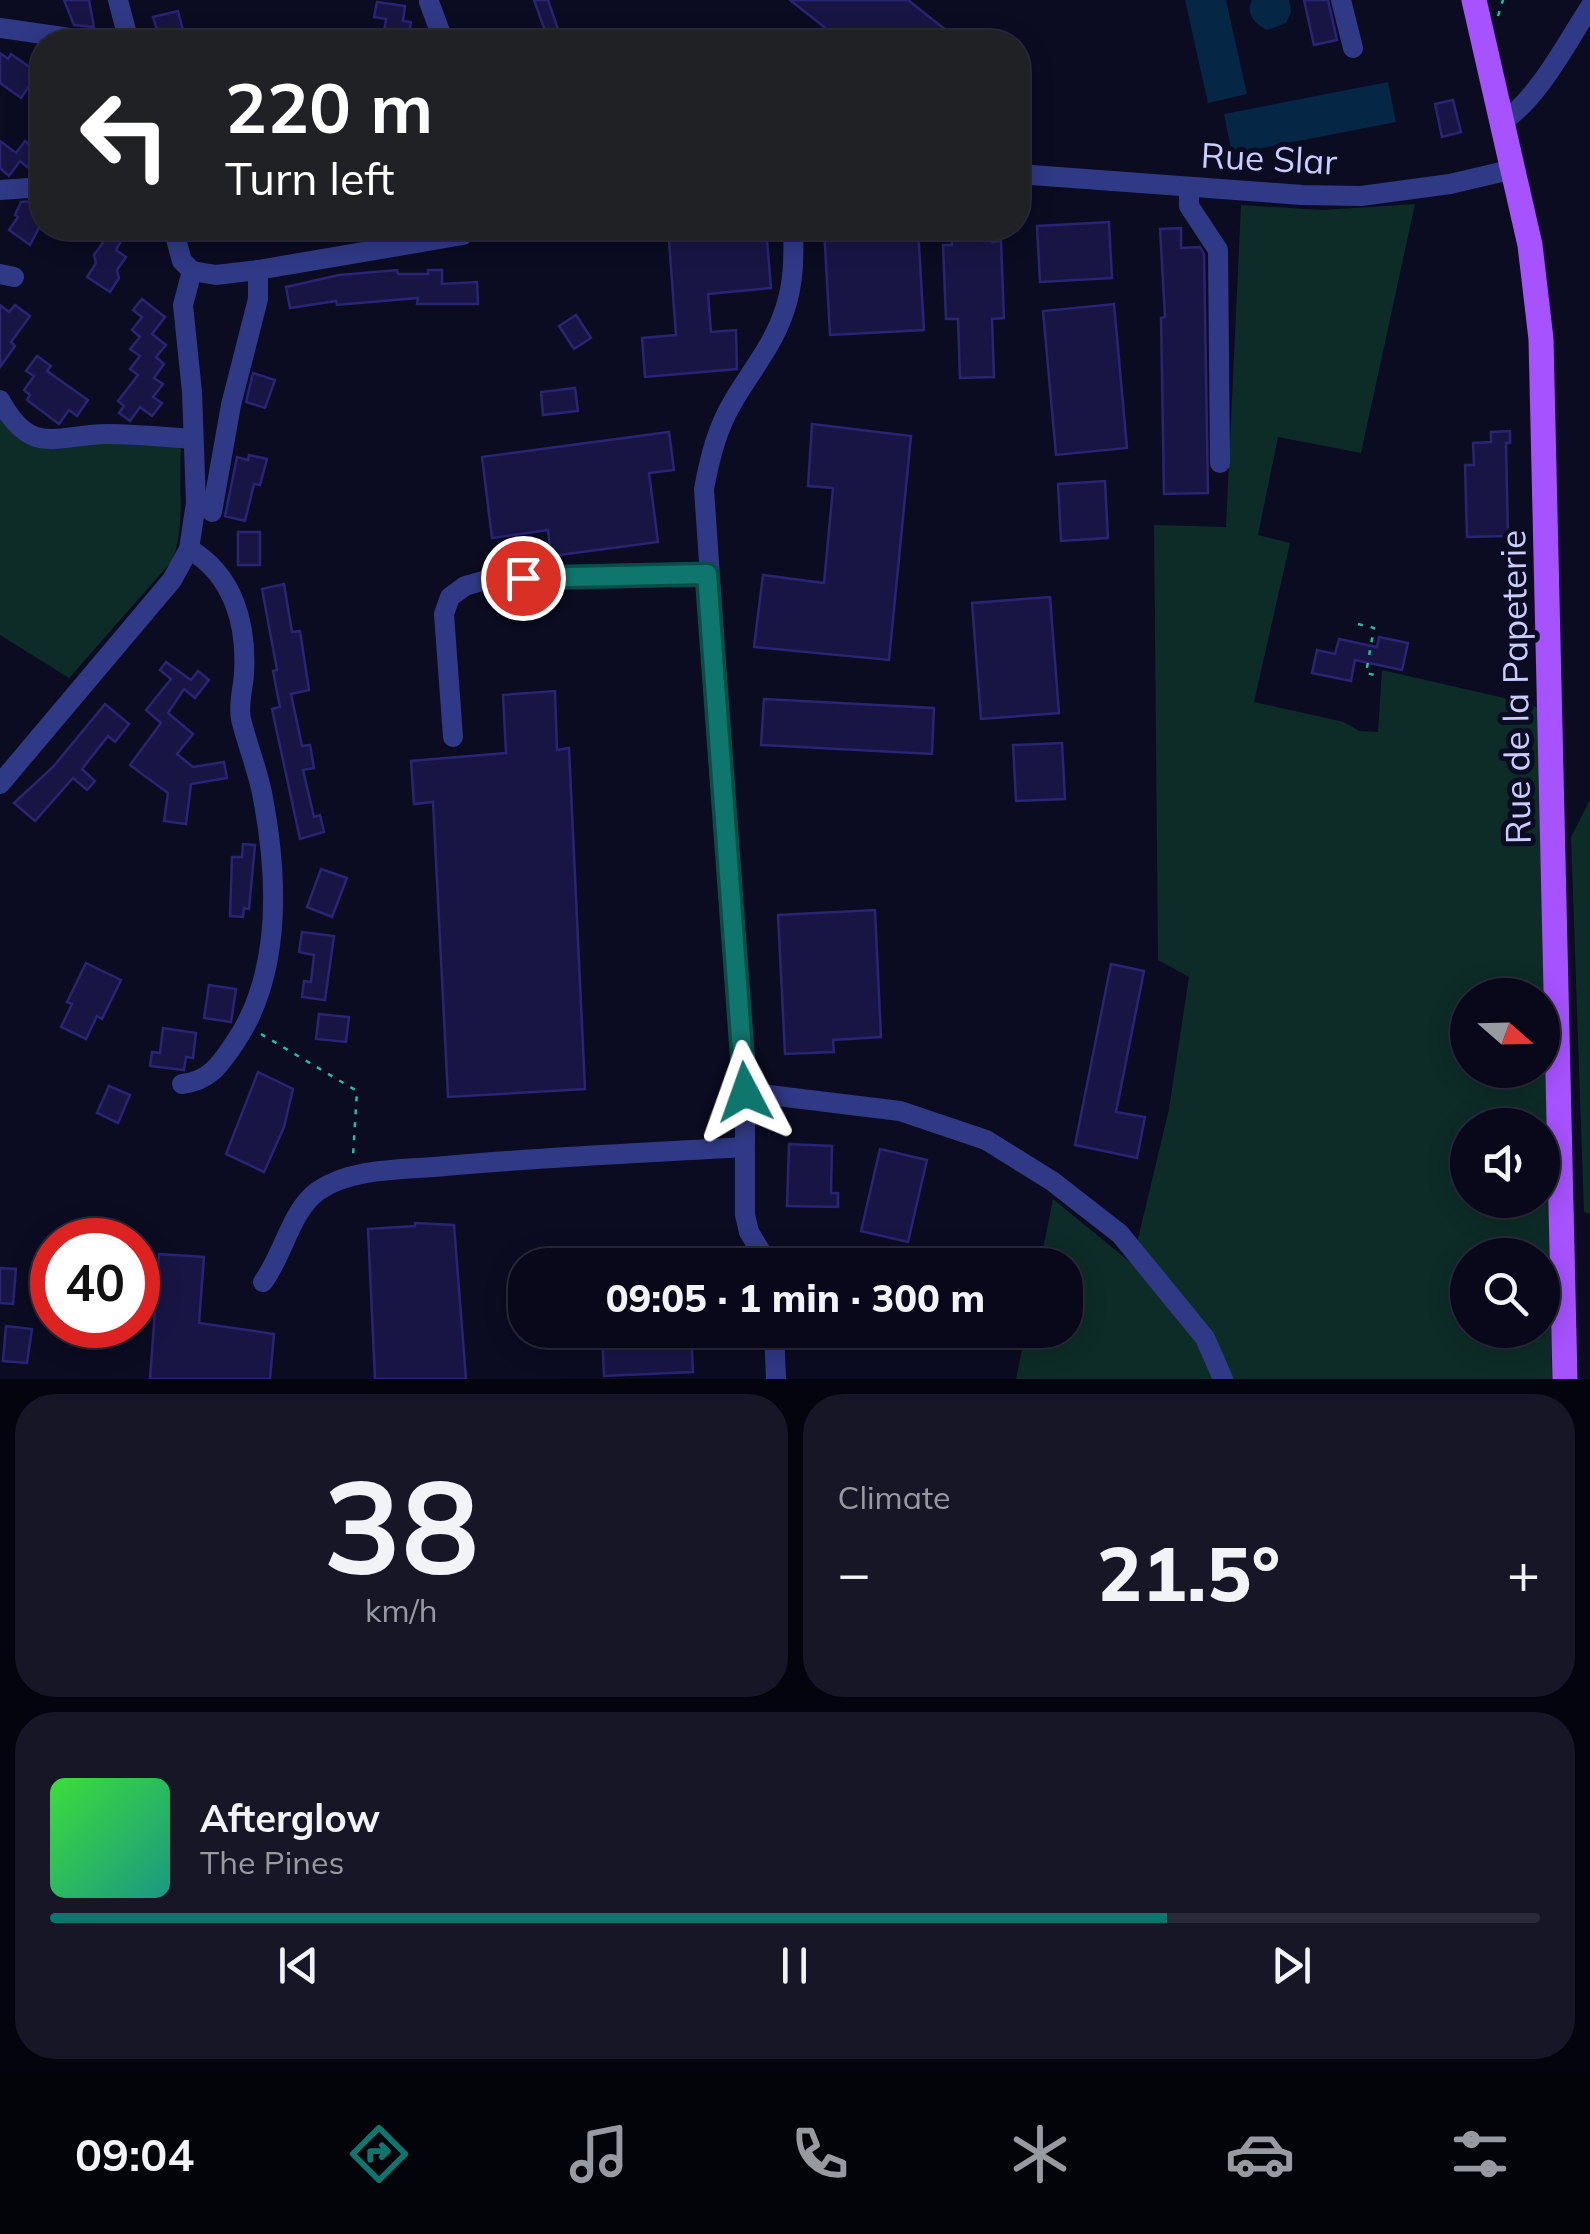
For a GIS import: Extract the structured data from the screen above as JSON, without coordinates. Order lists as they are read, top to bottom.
{
  "streets": {
    "main road": ["Rue de la Papeterie"],
    "street": ["Rue Slar"]
  },
  "crossings": [
    ["Rue Slar", "Rue de la Papeterie"]
  ],
  "north": "right",
  "page": {
    "turn": ["220 m", "Turn left"],
    "limit": "40",
    "trip": "09:05 · 1 min · 300 m",
    "tile": [
      ["38", "km/h"],
      "Climate"
    ],
    "heat": ["−", "21.5°", "+"],
    "song": ["Afterglow", "The Pines"],
    "tabs": "09:04"
  }
}
